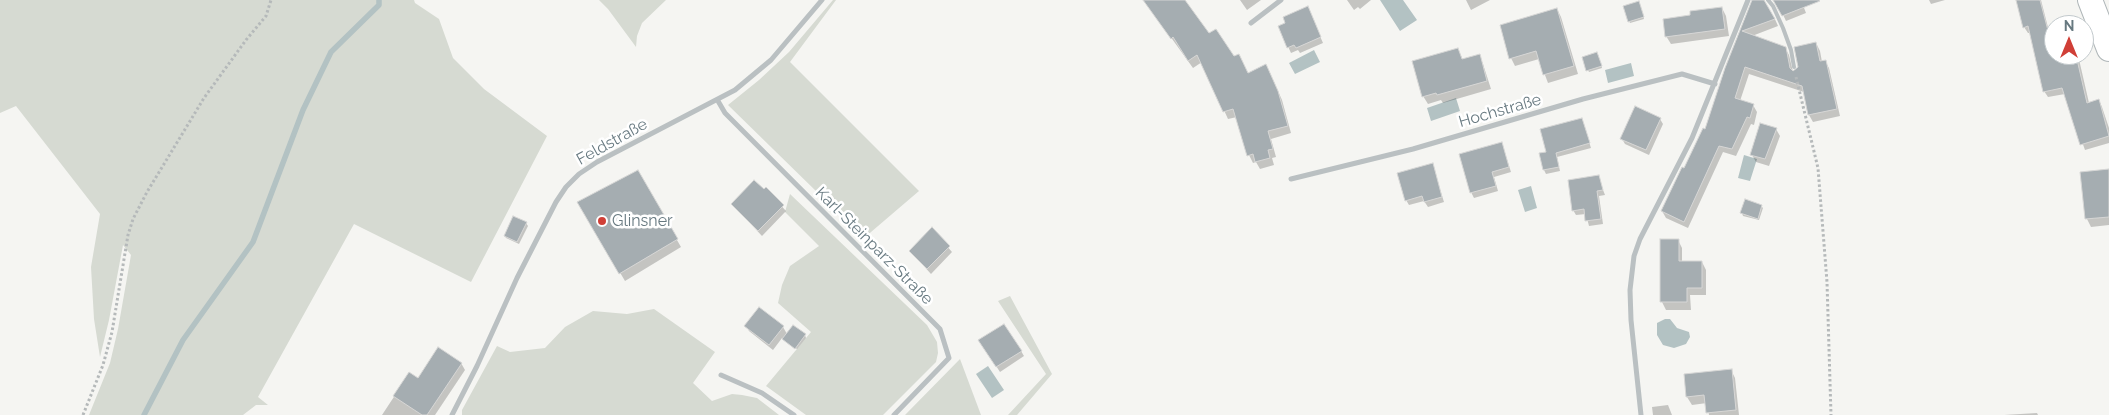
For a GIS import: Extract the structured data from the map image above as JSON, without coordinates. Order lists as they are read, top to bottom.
{
  "streets": {
    "street": ["Hochstraße", "Feldstraße", "Karl-Steinparz-Straße"]
  },
  "crossings": [
    ["Feldstraße", "Karl-Steinparz-Straße"]
  ],
  "places": ["Glinsner"],
  "north": "top"
}
